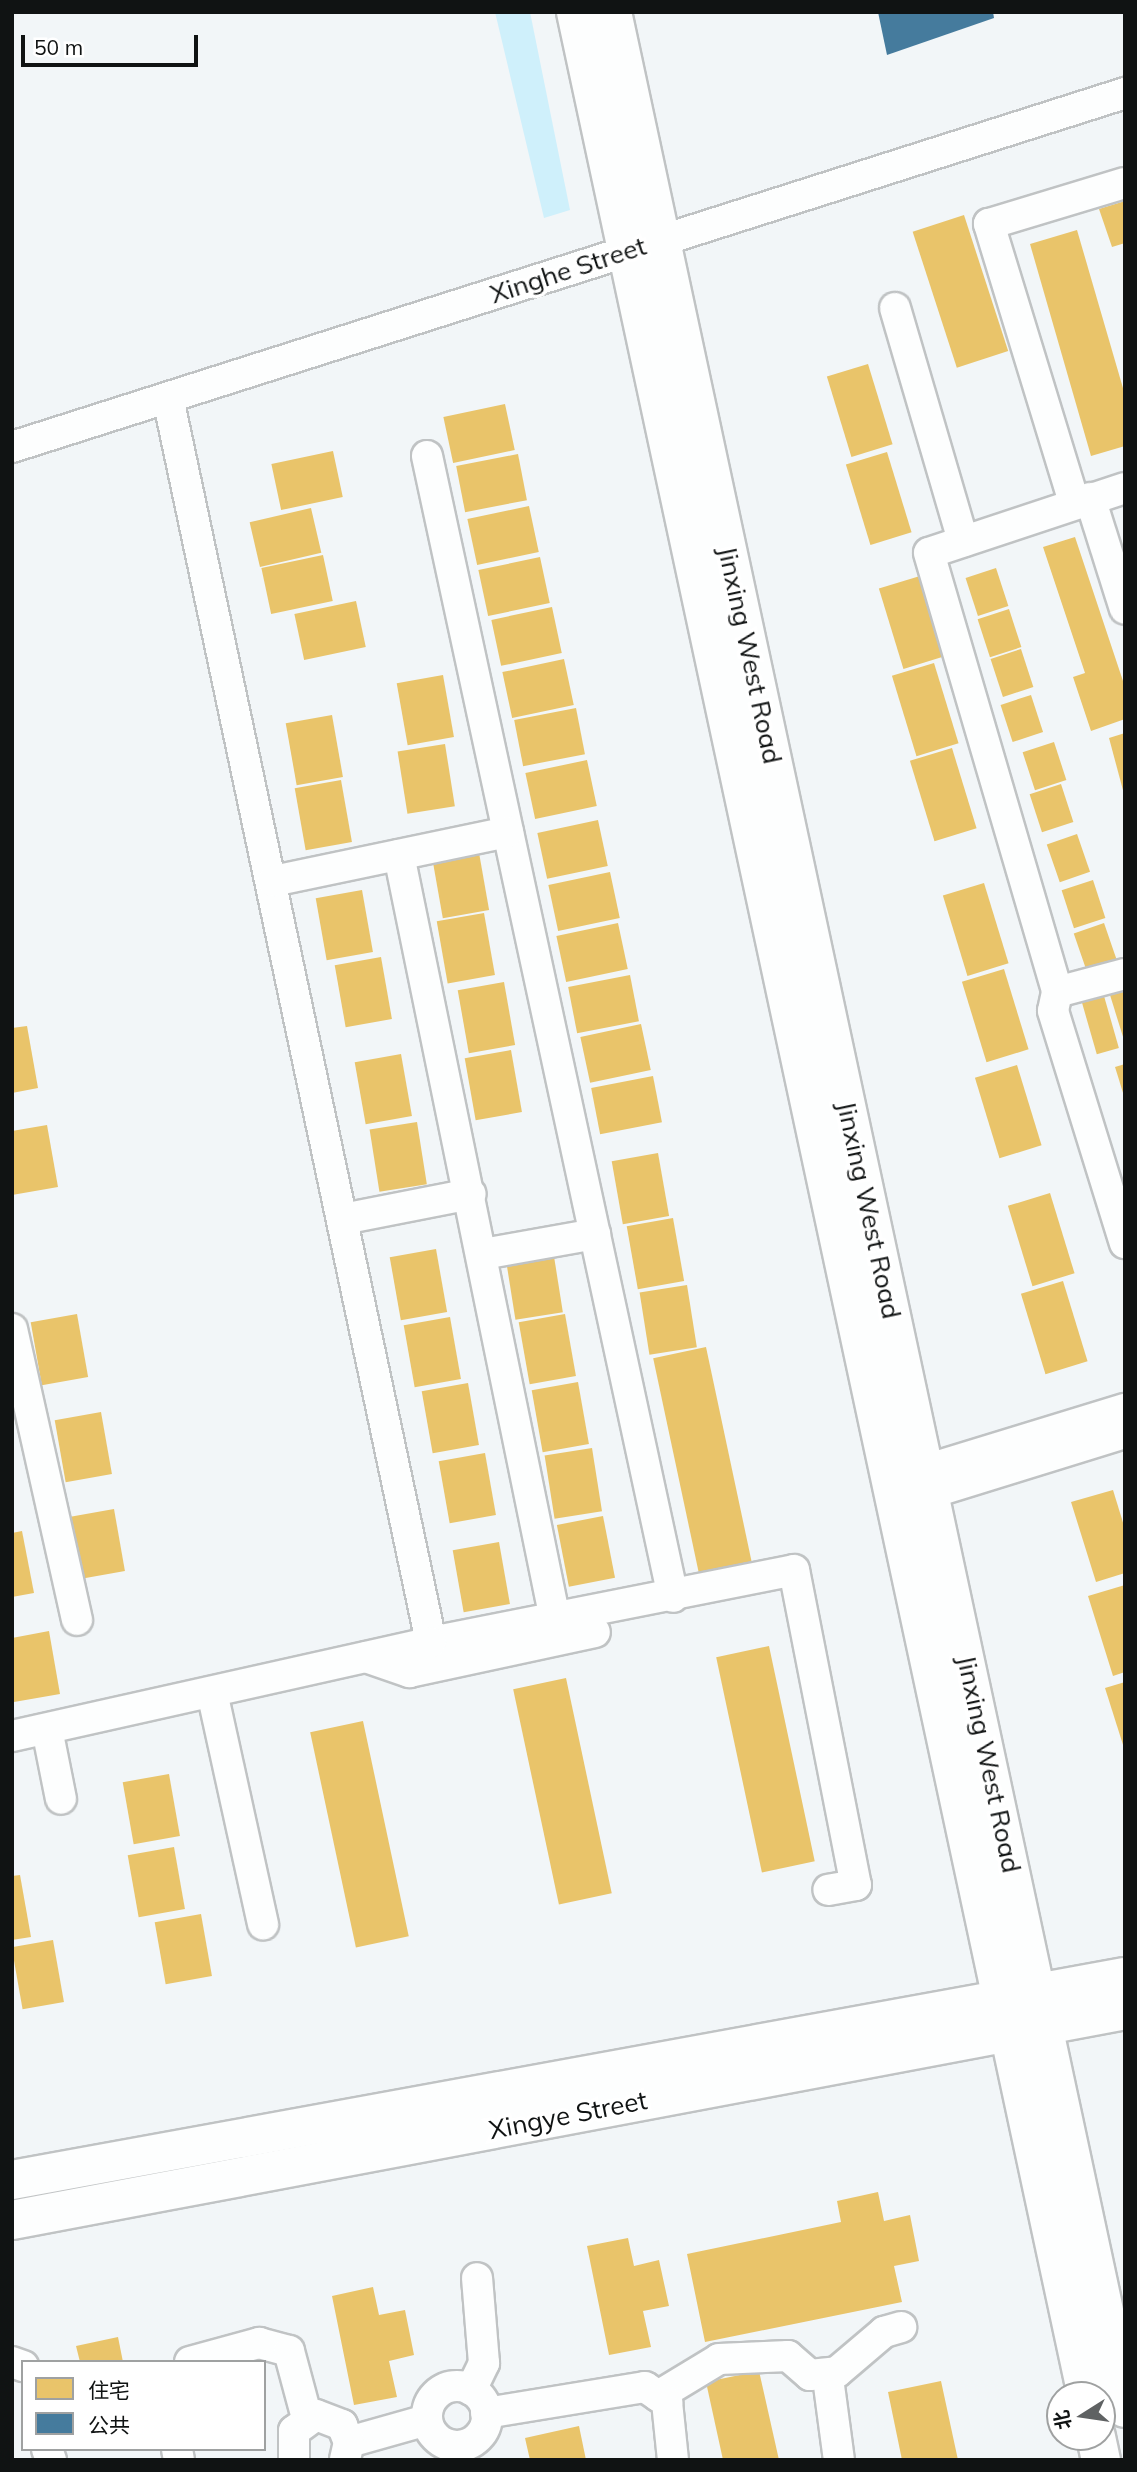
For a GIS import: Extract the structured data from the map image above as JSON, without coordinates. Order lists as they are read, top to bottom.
{
  "streets": {
    "main road": ["Jinxing West Road", "Xingye Street"],
    "street": ["Xinghe Street"]
  },
  "crossings": [
    ["Xinghe Street", "Jinxing West Road"],
    ["Jinxing West Road", "Xingye Street"]
  ],
  "legend": ["住宅", "公共"],
  "scale_bar": "50 m",
  "north": "left"
}
